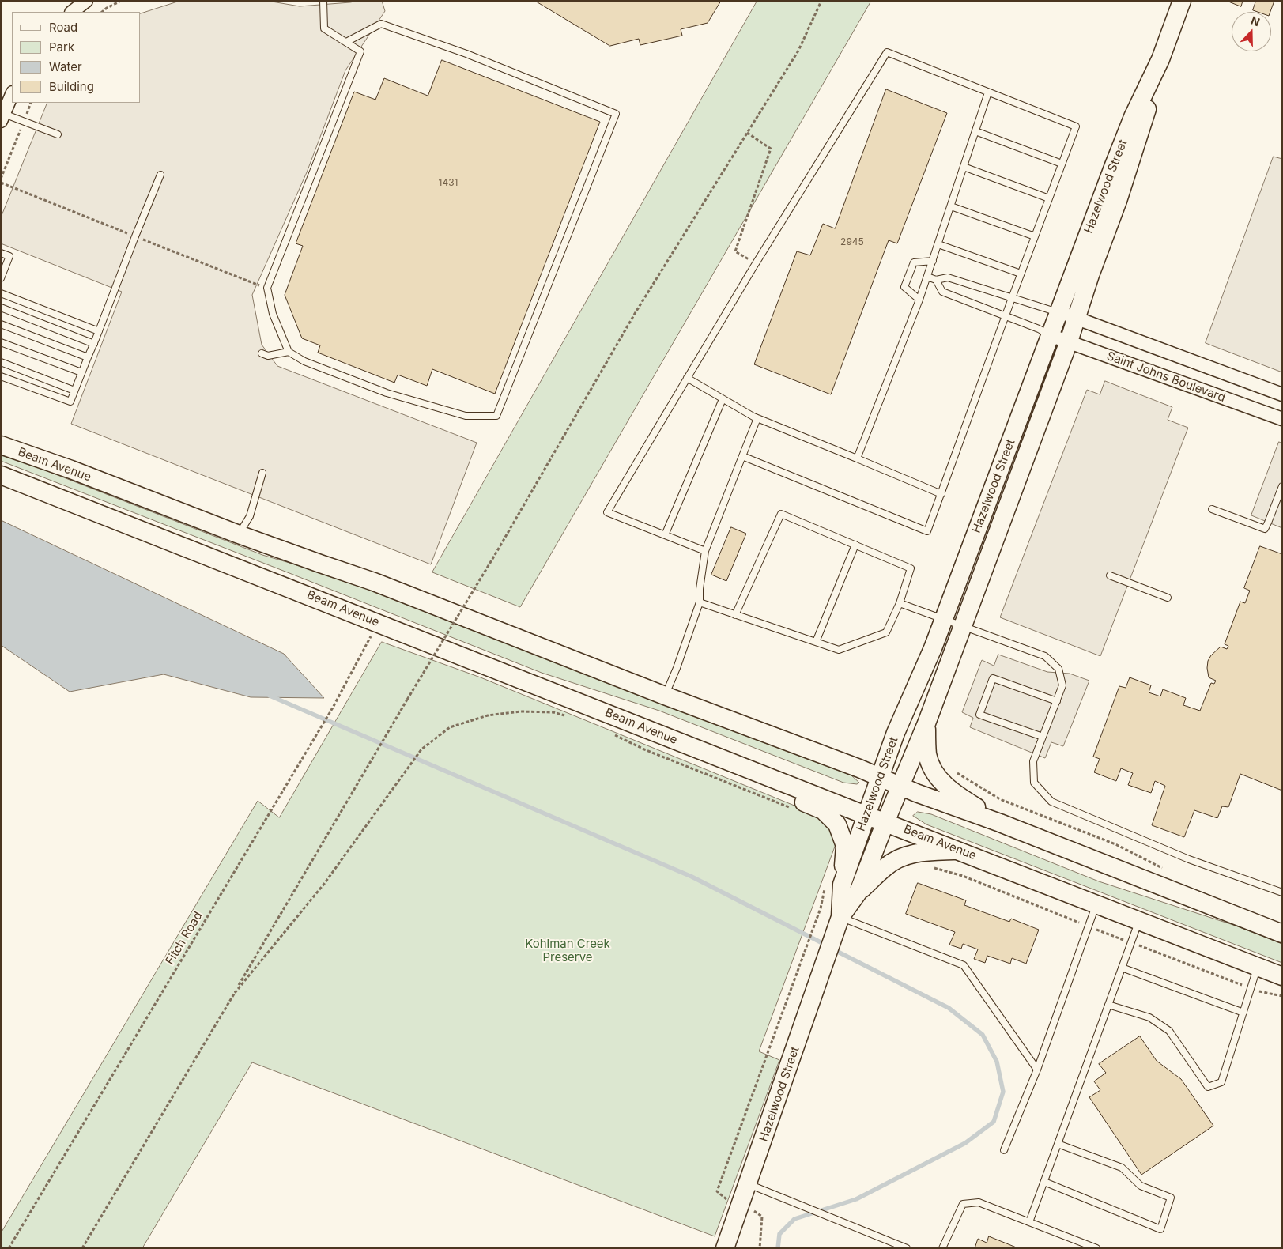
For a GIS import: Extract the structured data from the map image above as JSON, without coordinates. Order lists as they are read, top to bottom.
{
  "streets": {
    "street": ["Hazelwood Street", "Saint Johns Boulevard", "Beam Avenue"],
    "path": ["Fitch Road"]
  },
  "crossings": [
    ["Hazelwood Street", "Saint Johns Boulevard"],
    ["Hazelwood Street", "Beam Avenue"]
  ],
  "parks": ["Kohlman Creek Preserve"],
  "house_numbers": ["1431", "2945"],
  "legend": [
    "Road",
    "Park",
    "Water",
    "Building"
  ],
  "north": "top"
}
